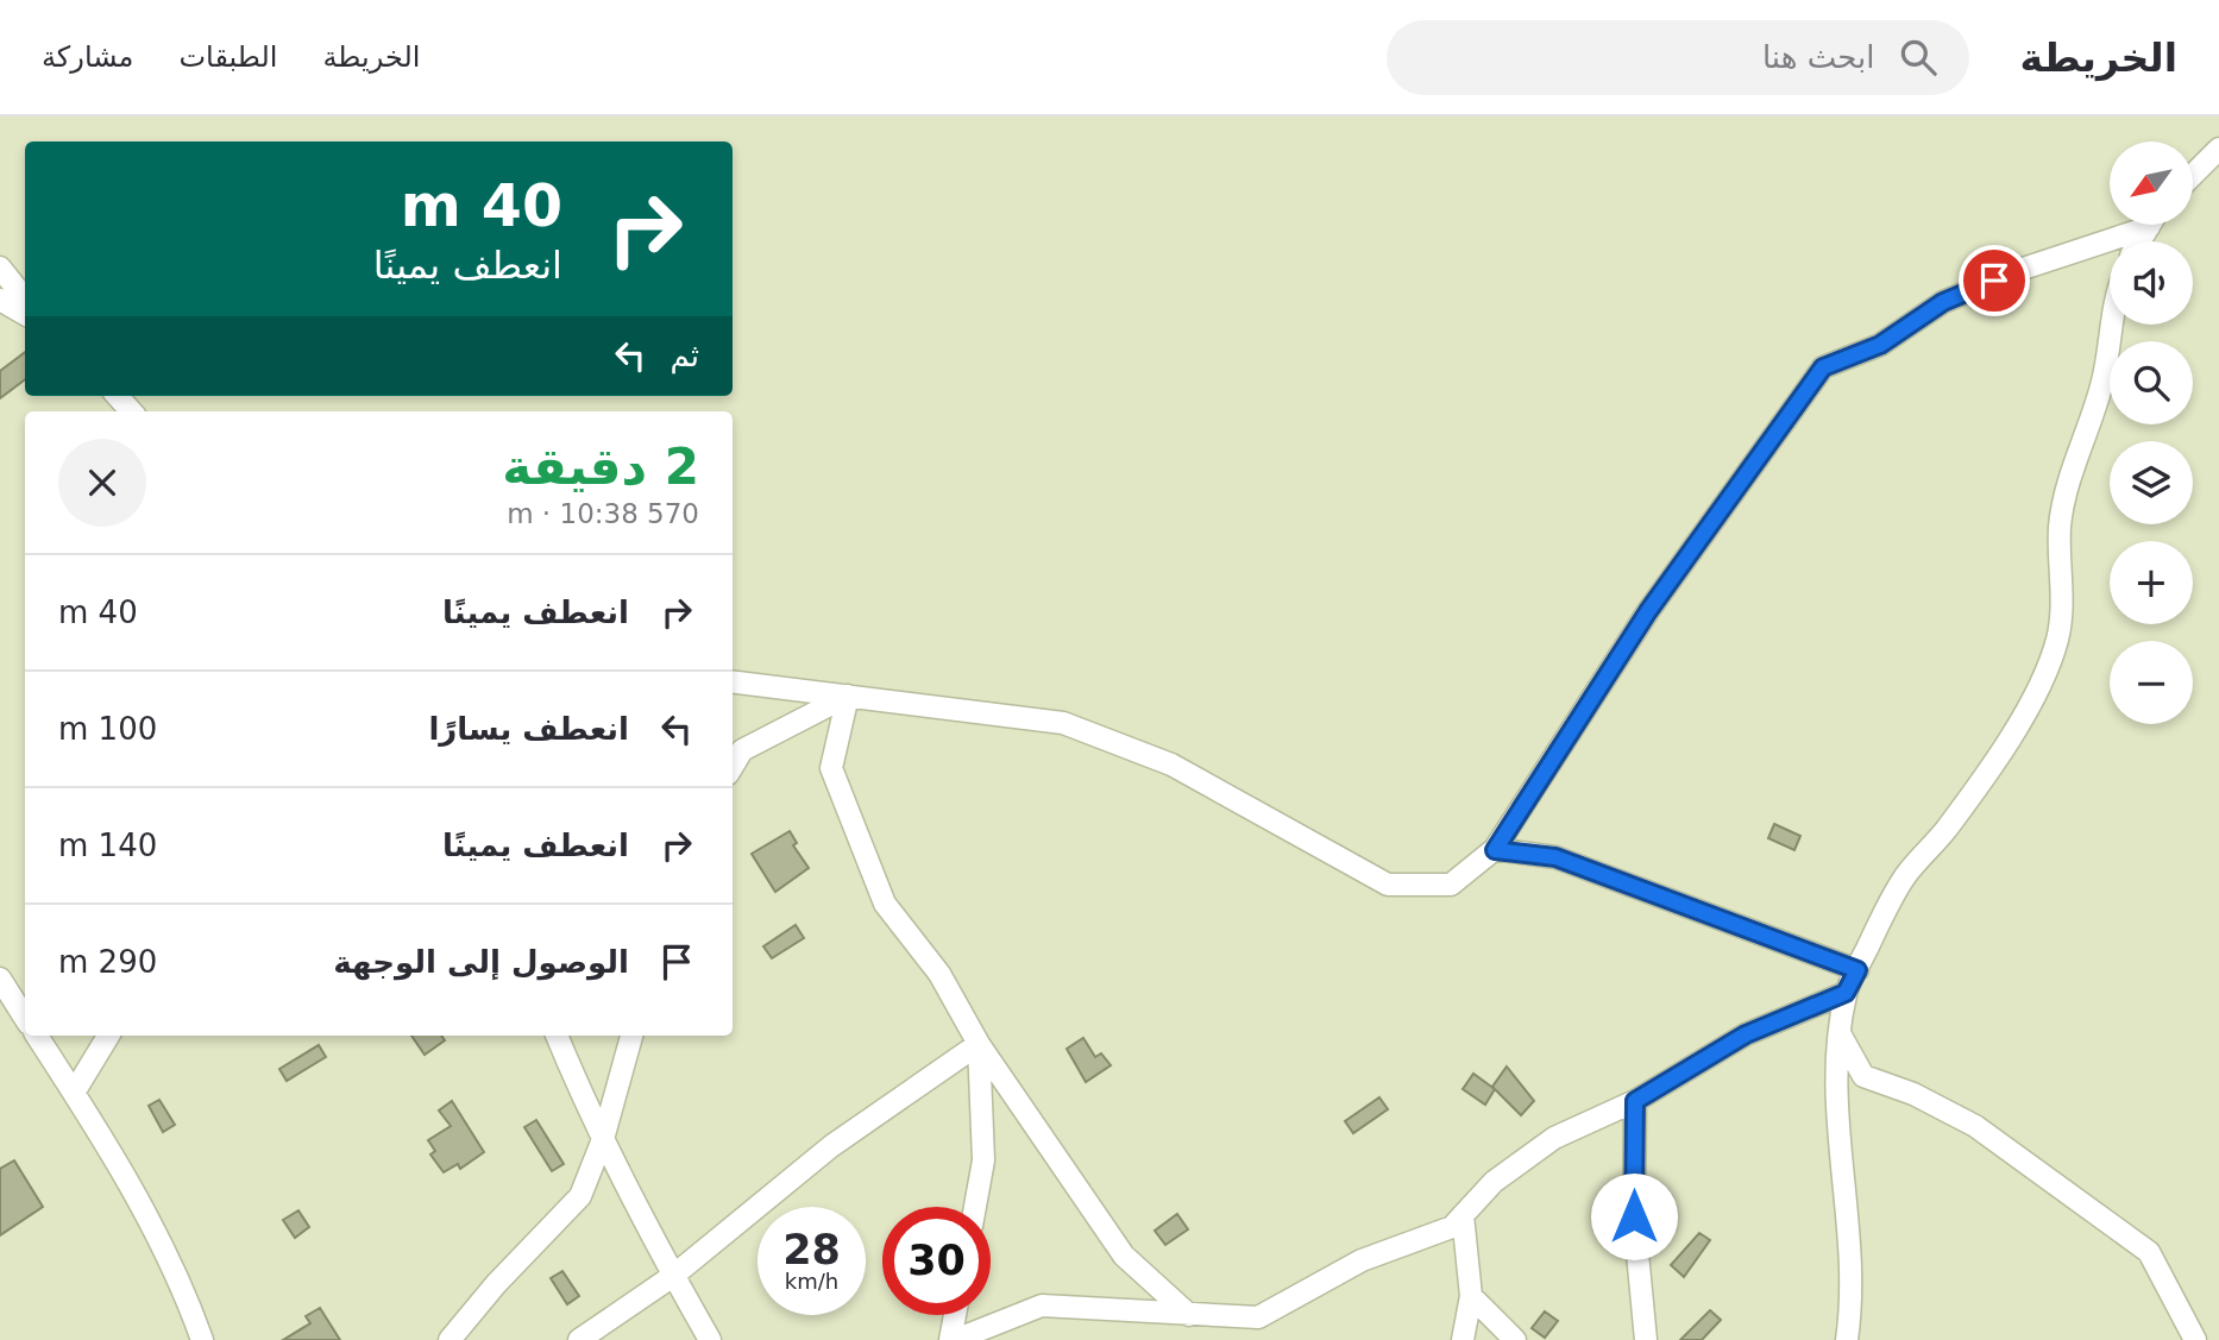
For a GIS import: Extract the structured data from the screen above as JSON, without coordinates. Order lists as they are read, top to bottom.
{
  "north": "bottom left",
  "page": {
    "header": "الخريطة",
    "search": "ابحث هنا",
    "nav": ["الخريطة", "الطبقات", "مشاركة"],
    "map_buttons": ["+", "−"],
    "turn": ["40 m", "انعطف يمينًا"],
    "then": "ثم",
    "heading": ["2 دقيقة", "570 m · 10:38"],
    "list": [
      {
        "name": "انعطف يمينًا",
        "value": "40 m"
      },
      {
        "name": "انعطف يسارًا",
        "value": "100 m"
      },
      {
        "name": "انعطف يمينًا",
        "value": "140 m"
      },
      {
        "name": "الوصول إلى الوجهة",
        "value": "290 m"
      }
    ],
    "speed": "28 km/h",
    "limit": "30"
  }
}
